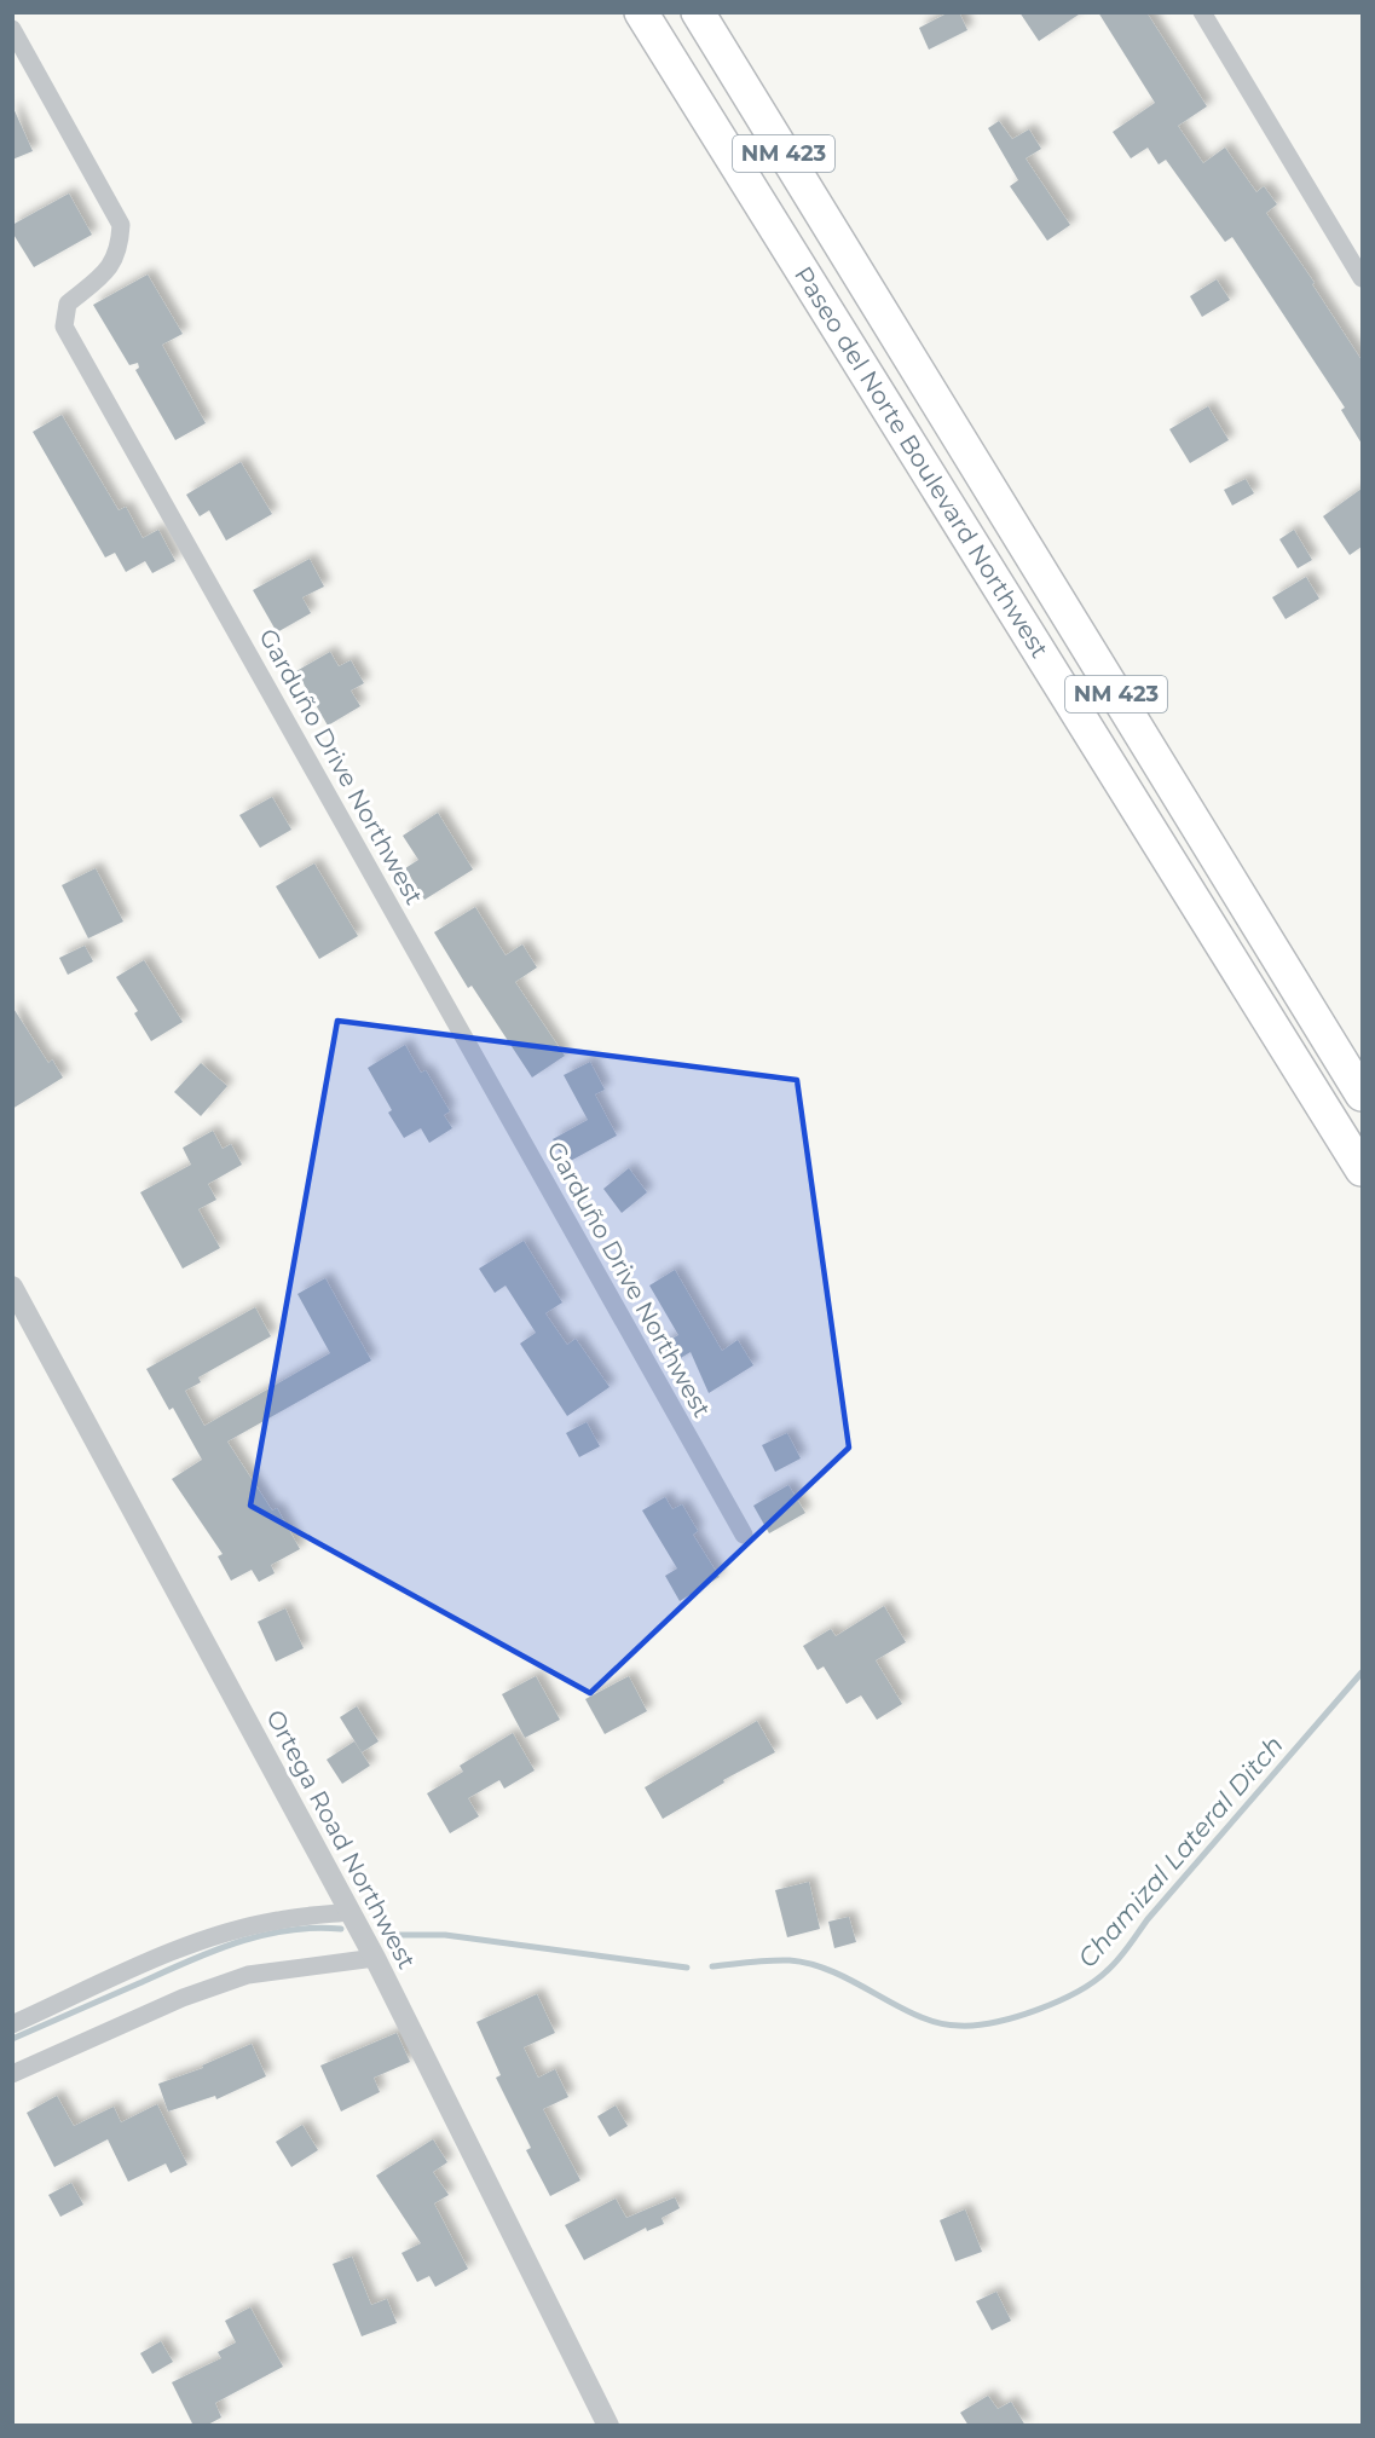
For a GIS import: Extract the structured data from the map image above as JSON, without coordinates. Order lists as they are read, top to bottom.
{
  "streets": {
    "highway": ["NM 423", "Paseo del Norte Boulevard Northwest"],
    "street": ["Garduño Drive Northwest", "Ortega Road Northwest"]
  },
  "water": ["Chamizal Lateral Ditch"]
}
